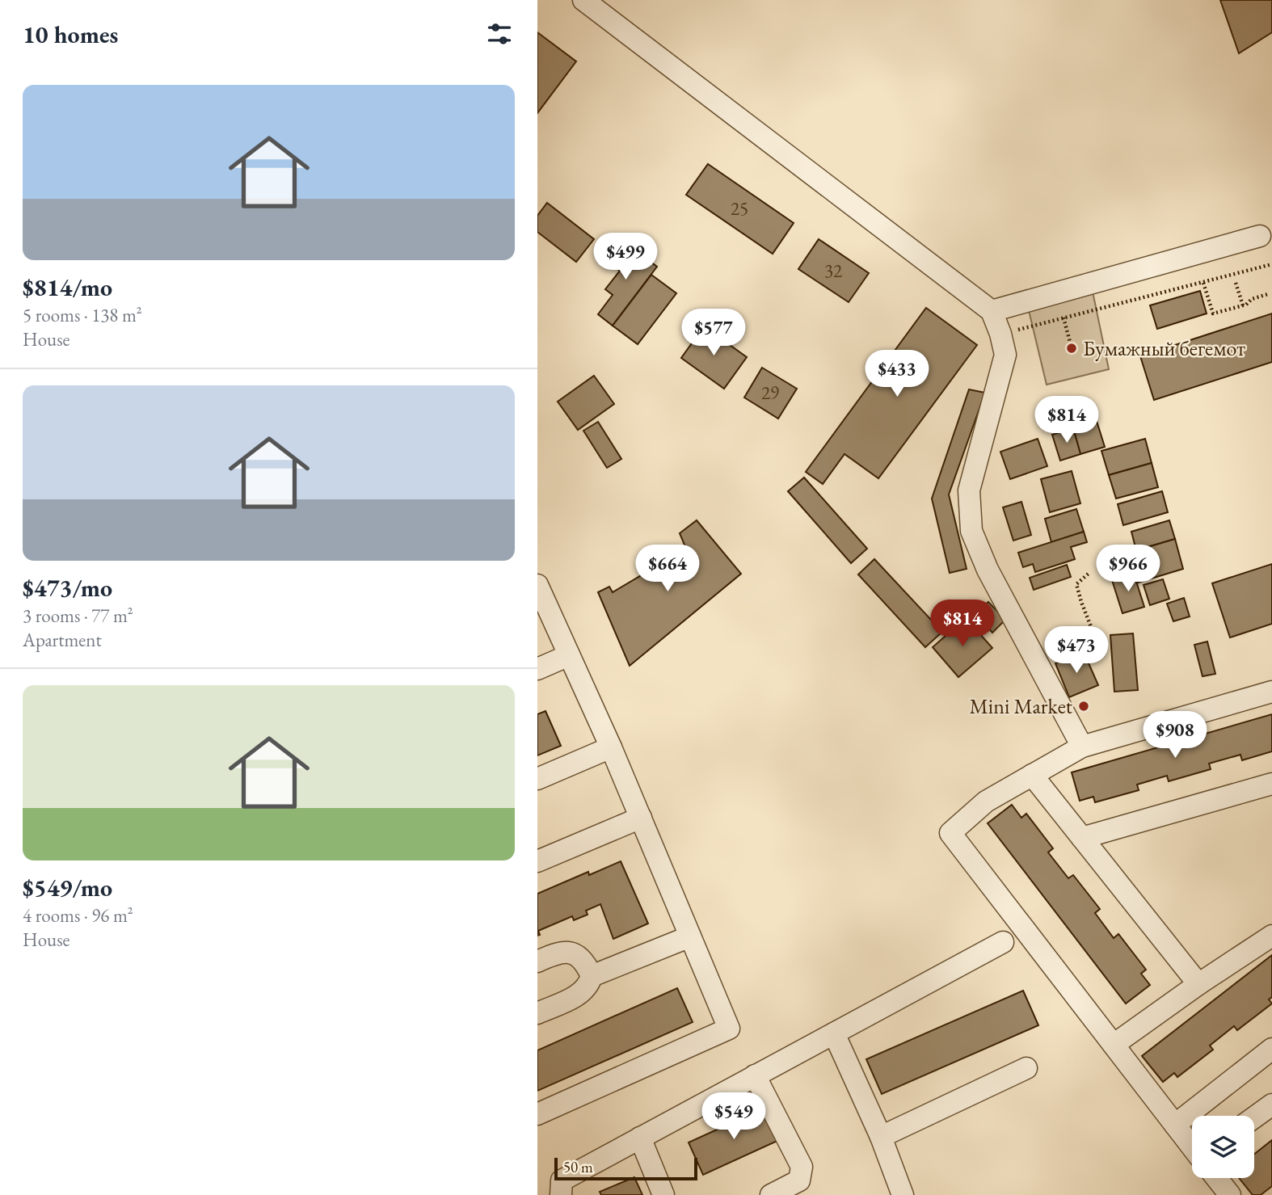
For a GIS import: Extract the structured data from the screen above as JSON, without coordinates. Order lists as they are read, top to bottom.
{
  "places": ["Бумажный бегемот", "Mini Market"],
  "house_numbers": ["25", "32", "29"],
  "scale_bar": "50 m",
  "page": {
    "heading": "10 homes",
    "list": [
      {
        "name": "$814/mo",
        "note": "5 rooms · 138 m² · House"
      },
      {
        "name": "$473/mo",
        "note": "3 rooms · 77 m² · Apartment"
      },
      {
        "name": "$549/mo",
        "note": "4 rooms · 96 m² · House"
      }
    ],
    "price": [
      "$499",
      "$577",
      "$433",
      "$814",
      "$664",
      "$966",
      "$814",
      "$473",
      "$908",
      "$549"
    ],
    "scale": "50 m"
  }
}
